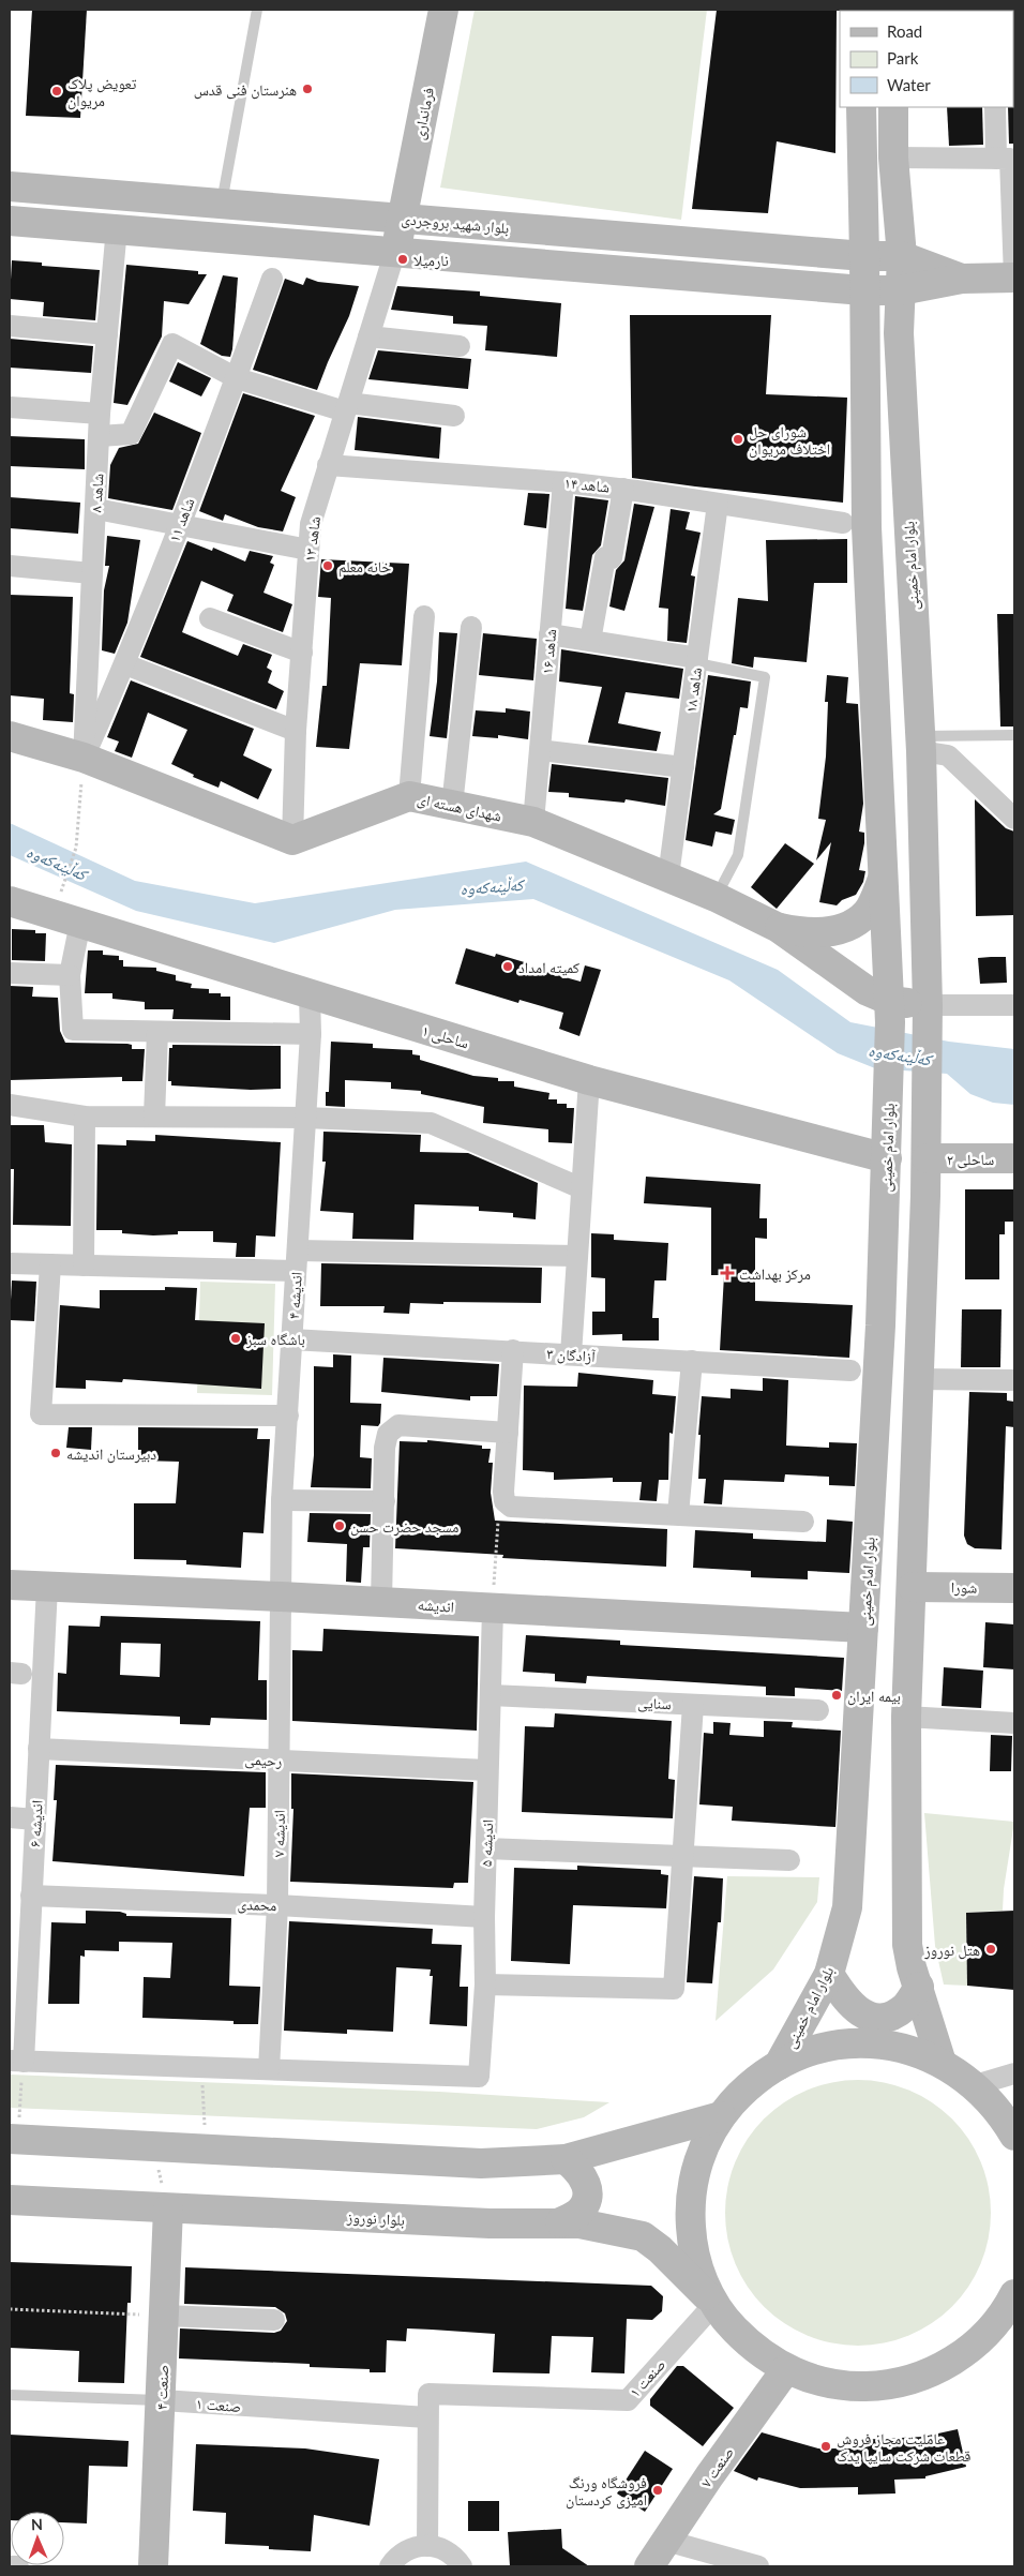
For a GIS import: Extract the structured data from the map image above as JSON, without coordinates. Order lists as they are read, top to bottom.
{
  "streets": {
    "street": [
      "فرمانداری",
      "بلوار شهید بروجردی",
      "شاهد ۱۴",
      "شاهد ۸",
      "شاهد ۱۱",
      "شاهد ۱۳",
      "بلوار امام خمینی",
      "شاهد ۱۶",
      "شاهد ۱۸",
      "شهدای هسته ای",
      "ساحلی ۱",
      "ساحلی ۲",
      "اندیشه ۴",
      "آزادگان ۳",
      "شورا",
      "اندیشه",
      "سنایی",
      "رحیمی",
      "اندیشه ۶",
      "اندیشه ۷",
      "اندیشه ۵",
      "محمدی",
      "بلوار نوروز",
      "صنعت ۱",
      "صنعت ۴",
      "صنعت ۷"
    ]
  },
  "crossings": [
    ["فرمانداری", "بلوار شهید بروجردی"],
    ["فرمانداری", "شاهد ۱۳"],
    ["بلوار شهید بروجردی", "بلوار امام خمینی"],
    ["شاهد ۱۴", "شاهد ۱۳"],
    ["شاهد ۱۴", "شاهد ۱۶"],
    ["شاهد ۱۴", "شاهد ۱۸"],
    ["شاهد ۸", "شاهد ۱۱"],
    ["شاهد ۱۳", "شهدای هسته ای"],
    ["بلوار امام خمینی", "شهدای هسته ای"],
    ["بلوار امام خمینی", "ساحلی ۱"],
    ["بلوار امام خمینی", "ساحلی ۲"],
    ["بلوار امام خمینی", "اندیشه"],
    ["شاهد ۱۶", "شهدای هسته ای"],
    ["شاهد ۱۸", "شهدای هسته ای"],
    ["ساحلی ۱", "اندیشه ۴"],
    ["اندیشه ۴", "آزادگان ۳"],
    ["اندیشه ۴", "اندیشه"],
    ["اندیشه ۴", "اندیشه ۷"],
    ["اندیشه", "اندیشه ۶"],
    ["اندیشه", "اندیشه ۷"],
    ["اندیشه", "اندیشه ۵"],
    ["سنایی", "اندیشه ۵"],
    ["رحیمی", "اندیشه ۶"],
    ["رحیمی", "اندیشه ۷"],
    ["رحیمی", "اندیشه ۵"],
    ["اندیشه ۶", "محمدی"],
    ["اندیشه ۷", "اندیشه ۵"],
    ["اندیشه ۷", "محمدی"],
    ["اندیشه ۵", "محمدی"],
    ["بلوار نوروز", "صنعت ۱"],
    ["بلوار نوروز", "صنعت ۴"],
    ["صنعت ۱", "صنعت ۴"]
  ],
  "water": ["کەڵینەکەوە"],
  "places": {
    "other": [
      "هنرستان فنی قدس",
      "تعویض پلاک مریوان",
      "نارمیلا",
      "شورای حل اختلاف مریوان",
      "خانه معلم",
      "کمیته امداد",
      "باشگاه سبز",
      "دبیرستان اندیشه",
      "مسجد حضرت حسن",
      "بیمه ایران",
      "هتل نوروز",
      "عاملیت مجاز فروش قطعات شرکت سایپا یدک",
      "فروشگاه ورنگ امیزی کردستان"
    ],
    "health": ["مرکز بهداشت"]
  },
  "legend": ["Road", "Park", "Water"],
  "north": "top"
}
